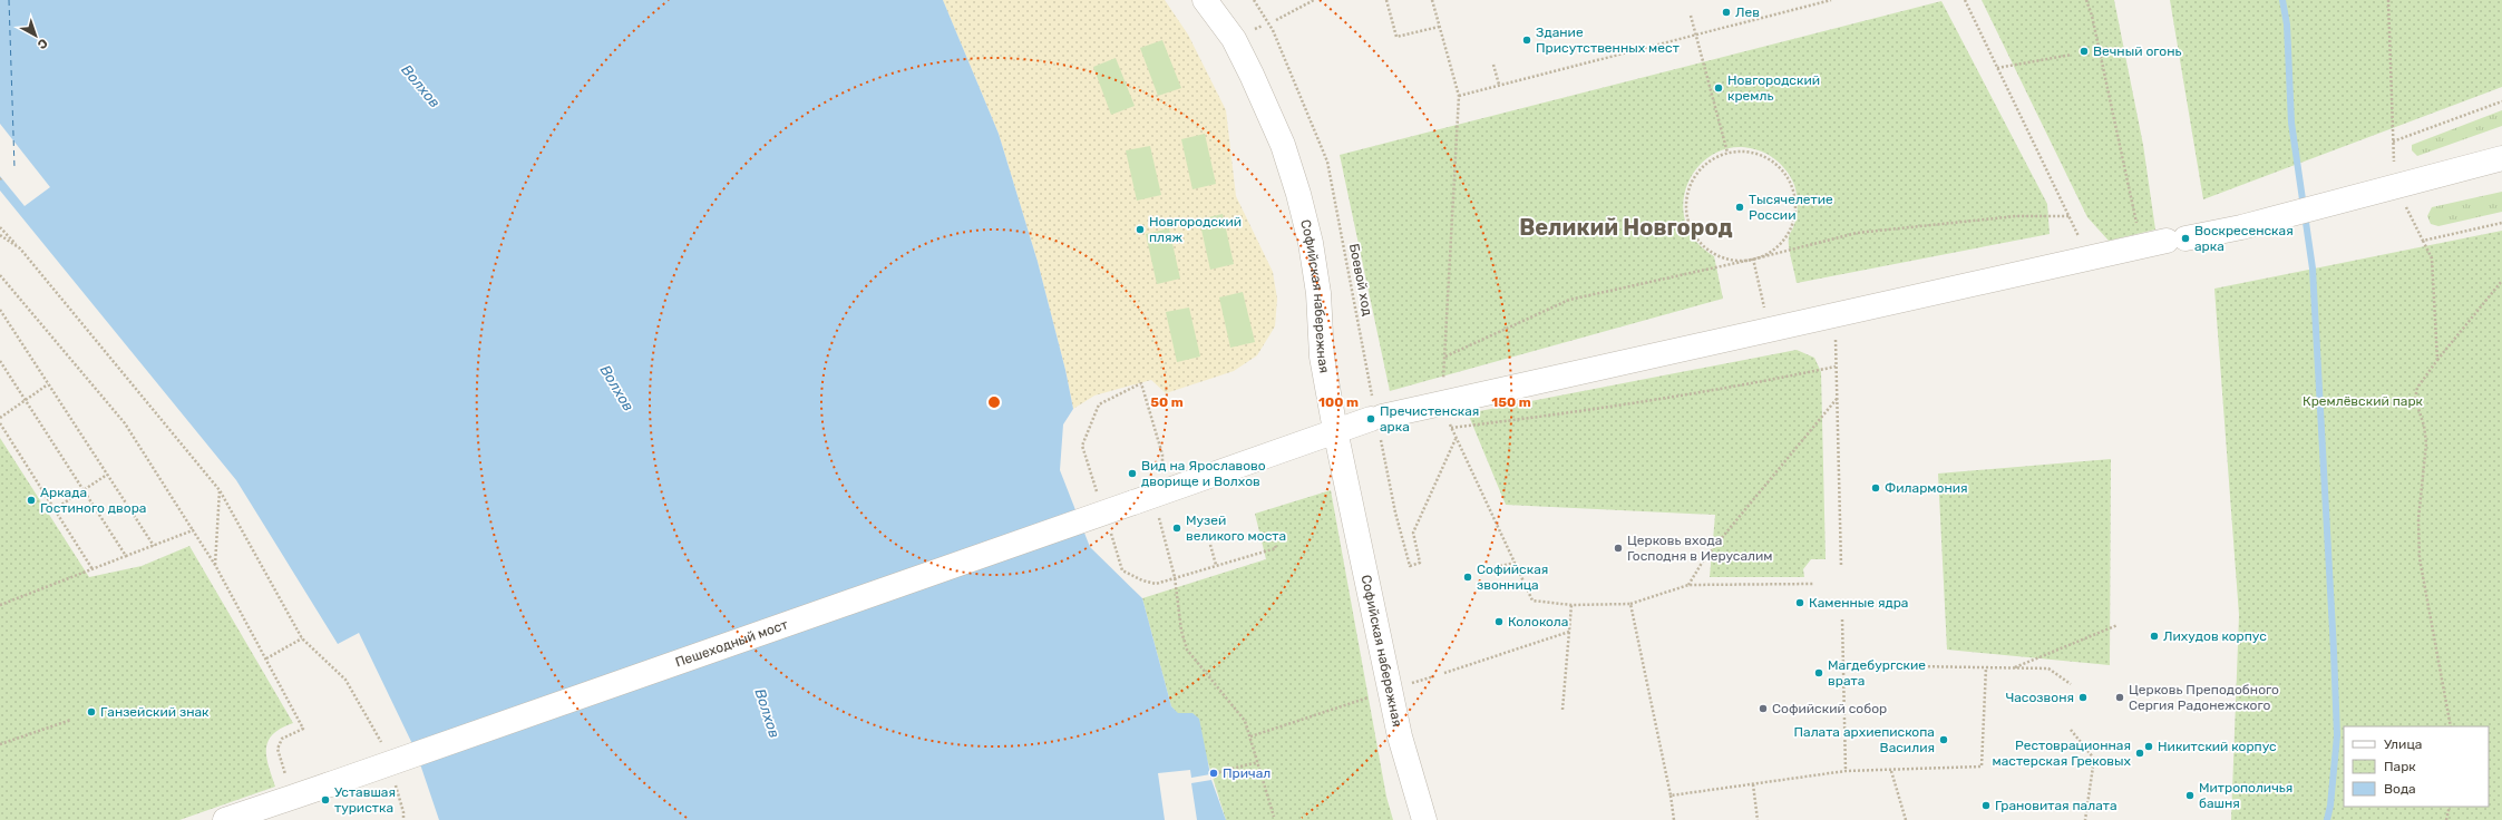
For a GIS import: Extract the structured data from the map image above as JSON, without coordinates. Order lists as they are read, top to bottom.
{
  "streets": {
    "street": ["Софийская набережная", "Пешеходный мост"],
    "path": ["Боевой ход"]
  },
  "crossings": [
    ["Боевой ход", "Пешеходный мост"],
    ["Софийская набережная", "Пешеходный мост"]
  ],
  "districts": ["Великий Новгород"],
  "water": ["Волхов"],
  "parks": ["Кремлёвский парк"],
  "places": [
    "Лев",
    "Здание Присутственных мест",
    "Вечный огонь",
    "Новгородский кремль",
    "Тысячелетие России",
    "Новгородский пляж",
    "Воскресенская арка",
    "Пречистенская арка",
    "Вид на Ярославово дворище и Волхов",
    "Филармония",
    "Аркада Гостиного двора",
    "Музей великого моста",
    "Церковь входа Господня в Иерусалим",
    "Софийская звонница",
    "Каменные ядра",
    "Колокола",
    "Лихудов корпус",
    "Магдебургские врата",
    "Часозвоня",
    "Церковь Преподобного Сергия Радонежского",
    "Софийский собор",
    "Ганзейский знак",
    "Палата архиепископа Василия",
    "Никитский корпус",
    "Рестоврационная мастерская Грековых",
    "Причал",
    "Митрополичья башня",
    "Уставшая туристка",
    "Грановитая палата"
  ],
  "legend": ["Улица", "Парк", "Вода"],
  "north": "bottom right",
  "rings": ["50 m", "100 m", "150 m"]
}
